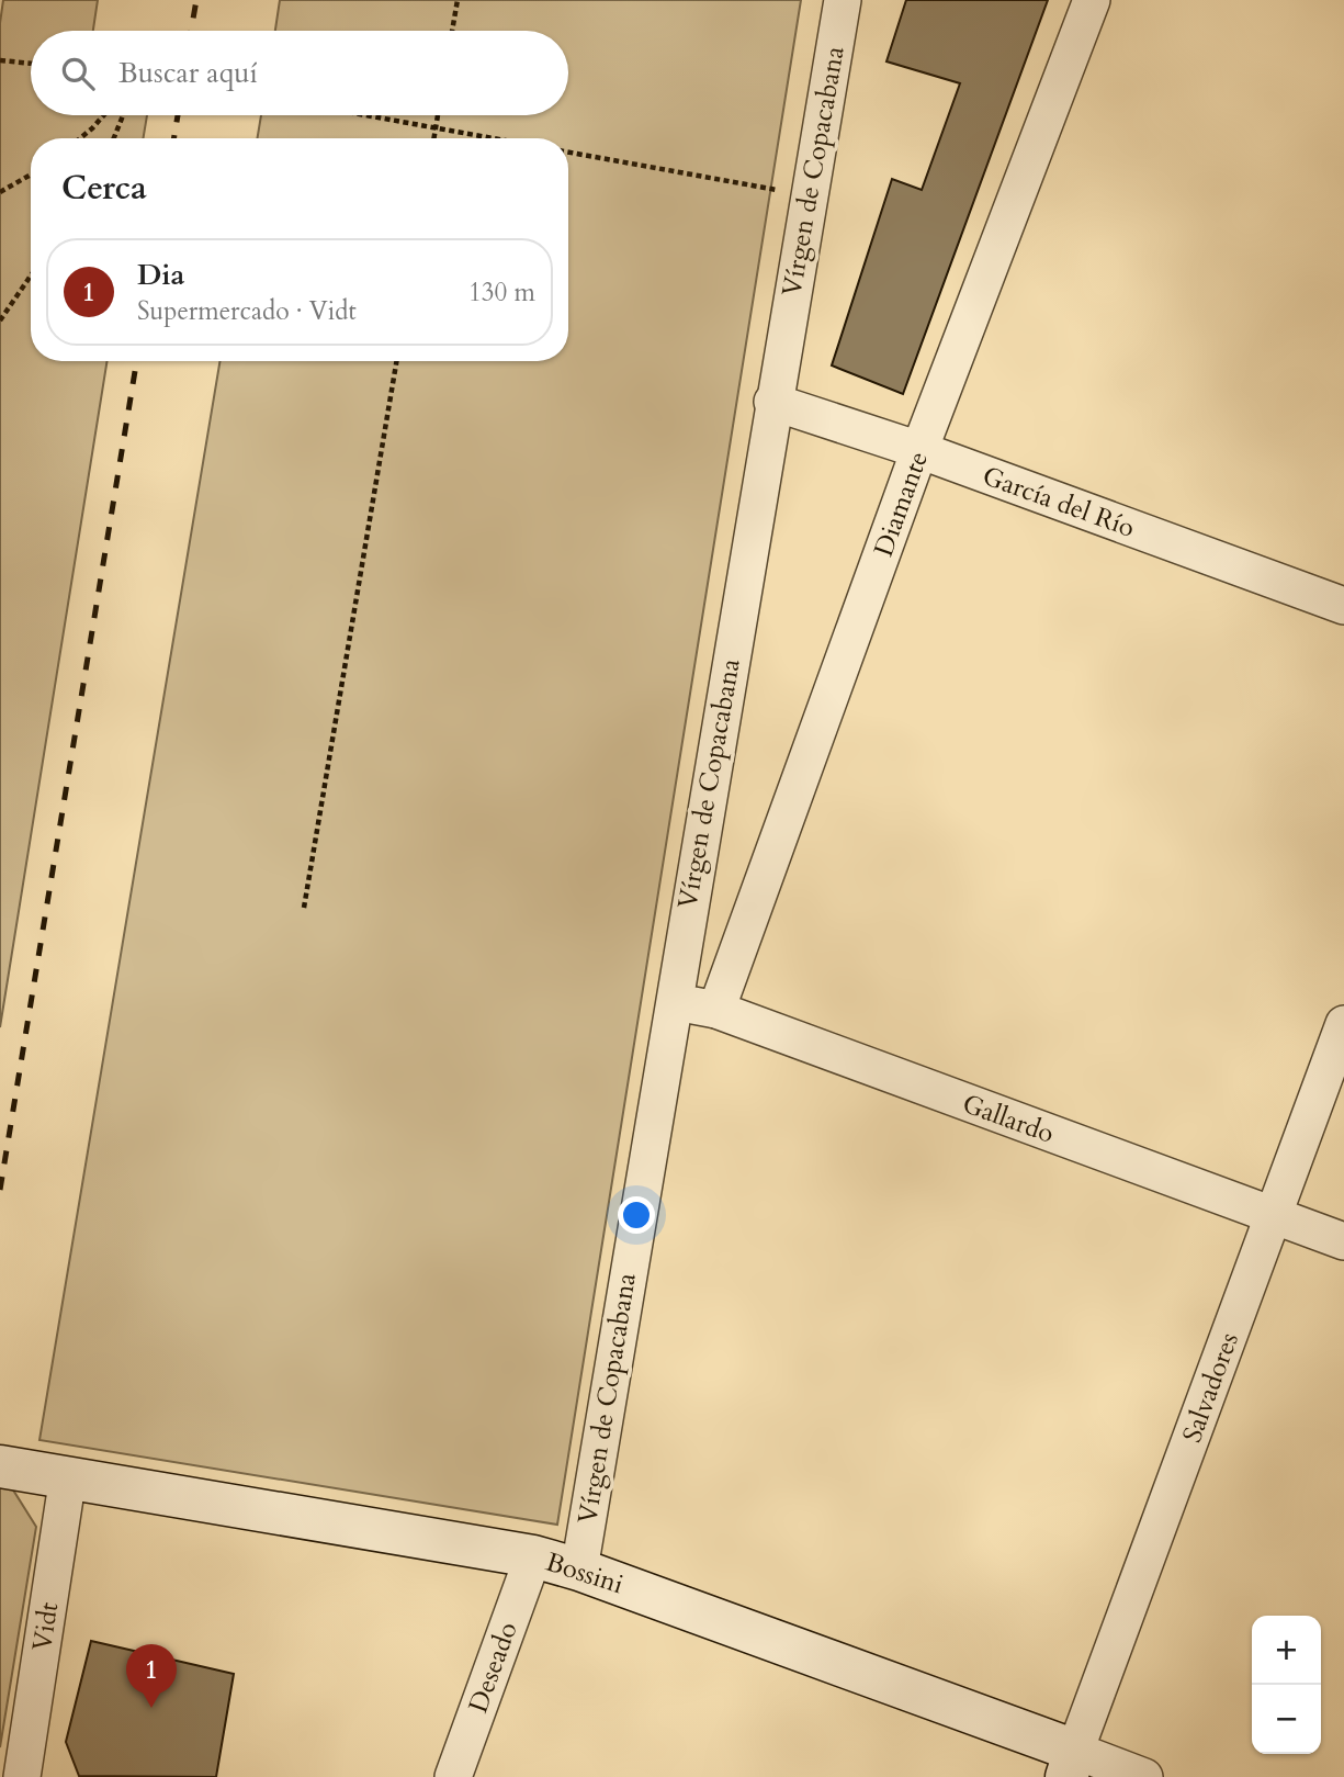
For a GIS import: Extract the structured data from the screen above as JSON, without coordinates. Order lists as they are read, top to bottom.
{
  "streets": {
    "main road": ["Bossini"],
    "street": [
      "Vírgen de Copacabana",
      "García del Río",
      "Diamante",
      "Gallardo",
      "Salvadores",
      "Vidt",
      "Deseado"
    ]
  },
  "crossings": [
    ["Vírgen de Copacabana", "García del Río"],
    ["Vírgen de Copacabana", "Gallardo"],
    ["Vírgen de Copacabana", "Bossini"],
    ["García del Río", "Diamante"],
    ["Diamante", "Gallardo"],
    ["Gallardo", "Salvadores"],
    ["Salvadores", "Bossini"],
    ["Bossini", "Vidt"],
    ["Bossini", "Deseado"]
  ],
  "page": {
    "search": "Buscar aquí",
    "heading": "Cerca",
    "list": [
      {
        "mark": "1",
        "name": "Dia",
        "note": "Supermercado · Vidt",
        "value": "130 m"
      }
    ],
    "map_buttons": ["+", "−"],
    "pins": "1"
  }
}
